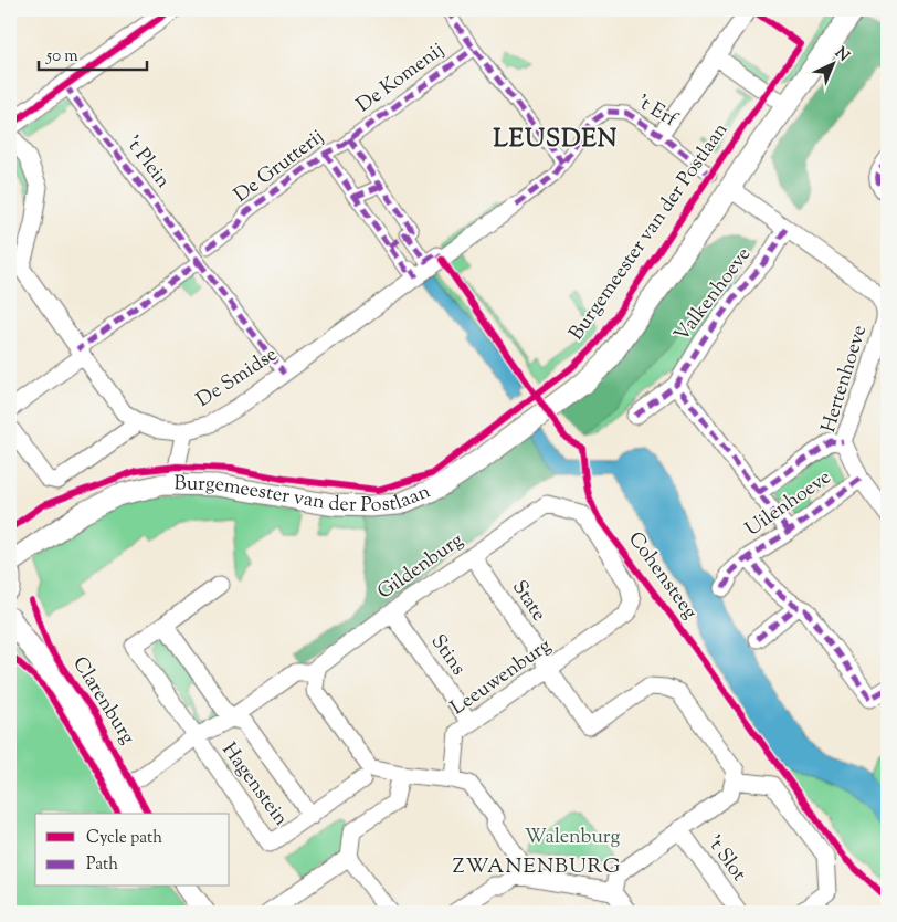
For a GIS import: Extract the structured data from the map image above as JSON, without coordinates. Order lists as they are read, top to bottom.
{
  "streets": {
    "street": [
      "De Komenij",
      "'t Erf",
      "'t Plein",
      "De Grutterij",
      "Burgemeester van der Postlaan",
      "Valkenhoeve",
      "De Smidse",
      "Hertenhoeve",
      "Uilenhoeve",
      "Gildenburg",
      "State",
      "Stins",
      "Leeuwenburg",
      "Clarenburg",
      "Hagenstein",
      "'t Slot"
    ],
    "cycle path": ["Cohensteeg"]
  },
  "crossings": [
    ["De Komenij", "De Grutterij"],
    ["'t Erf", "De Smidse"],
    ["'t Plein", "De Smidse"],
    ["Burgemeester van der Postlaan", "Hertenhoeve"],
    ["Valkenhoeve", "Hertenhoeve"],
    ["Hertenhoeve", "Uilenhoeve"],
    ["Gildenburg", "State"],
    ["Gildenburg", "Stins"],
    ["Gildenburg", "Leeuwenburg"],
    ["Gildenburg", "Hagenstein"],
    ["State", "Leeuwenburg"],
    ["Stins", "Leeuwenburg"],
    ["Clarenburg", "Hagenstein"]
  ],
  "districts": ["LEUSDEN", "ZWANENBURG"],
  "parks": ["Walenburg"],
  "legend": ["Cycle path", "Path"],
  "scale_bar": "50 m",
  "north": "top right"
}
